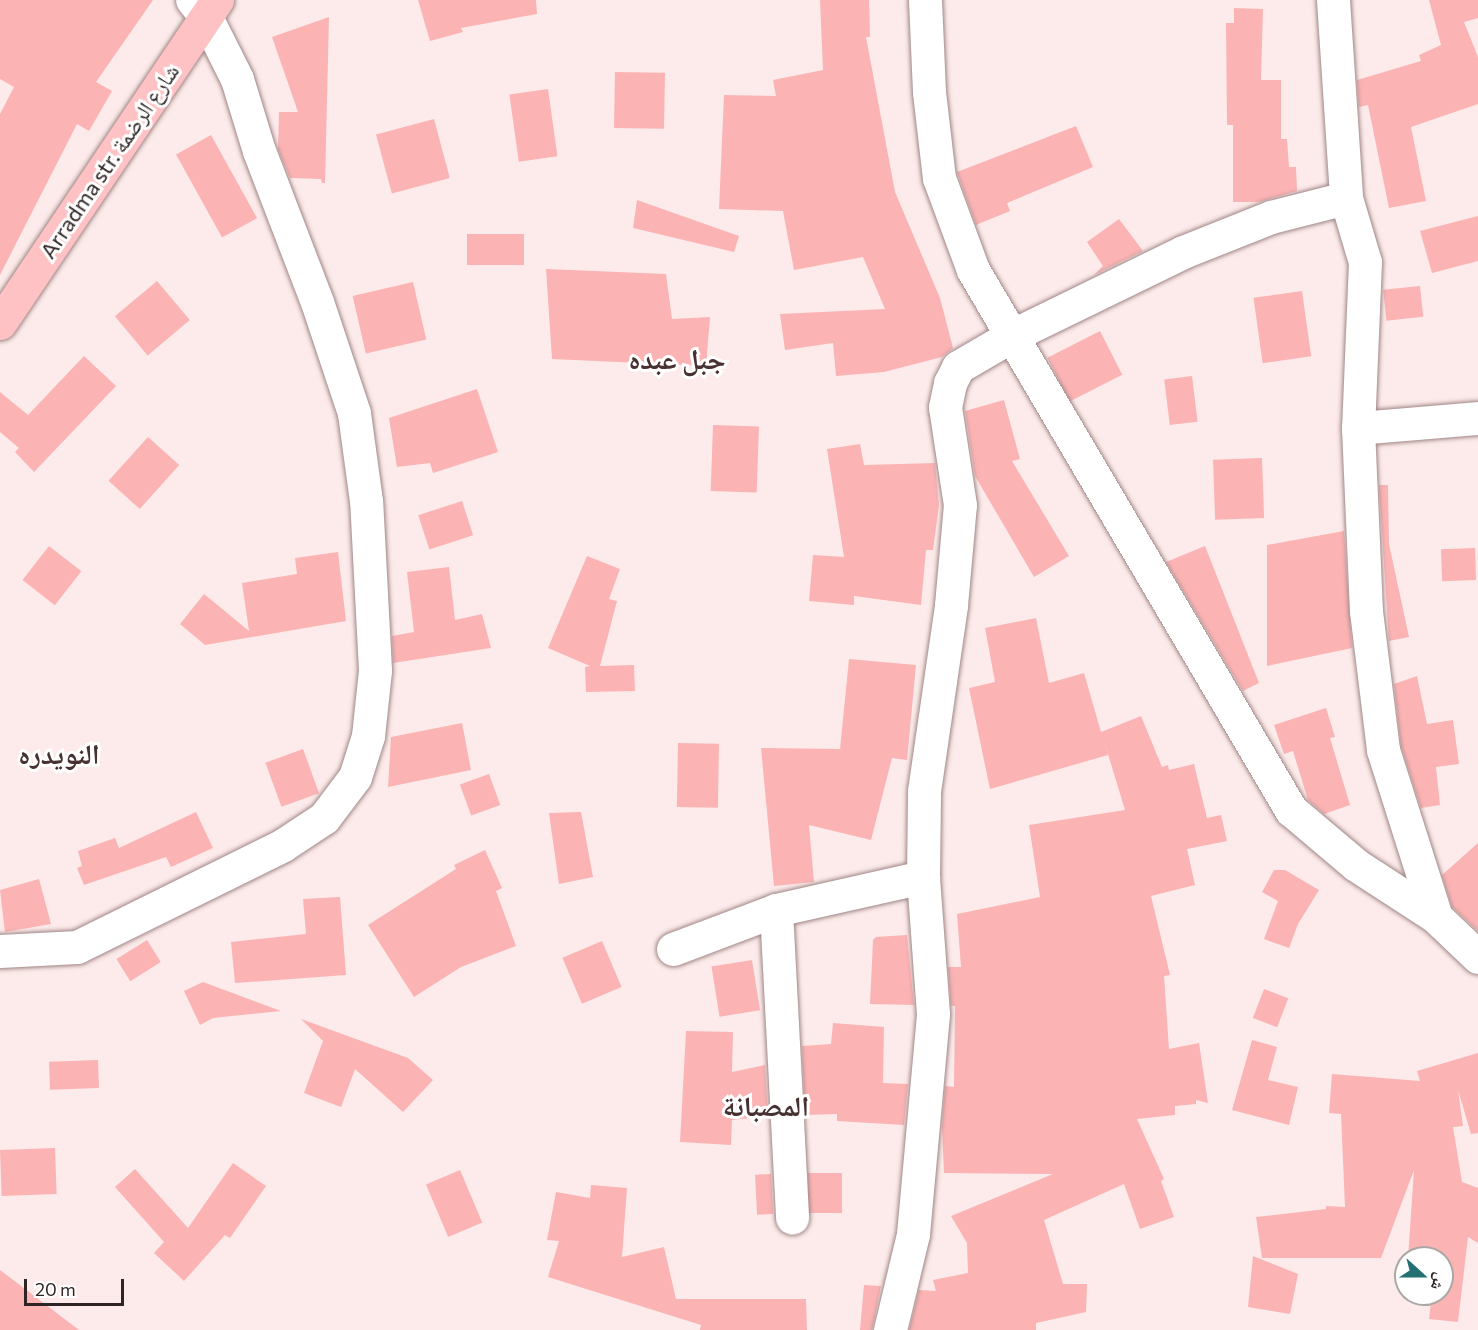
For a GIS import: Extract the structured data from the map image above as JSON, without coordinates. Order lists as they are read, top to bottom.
{
  "streets": {
    "main road": ["Arradma str. شارع الرضمة"]
  },
  "districts": ["جبل عبده", "النويدره", "المصبانة"],
  "scale_bar": "20 m",
  "north": "right"
}
